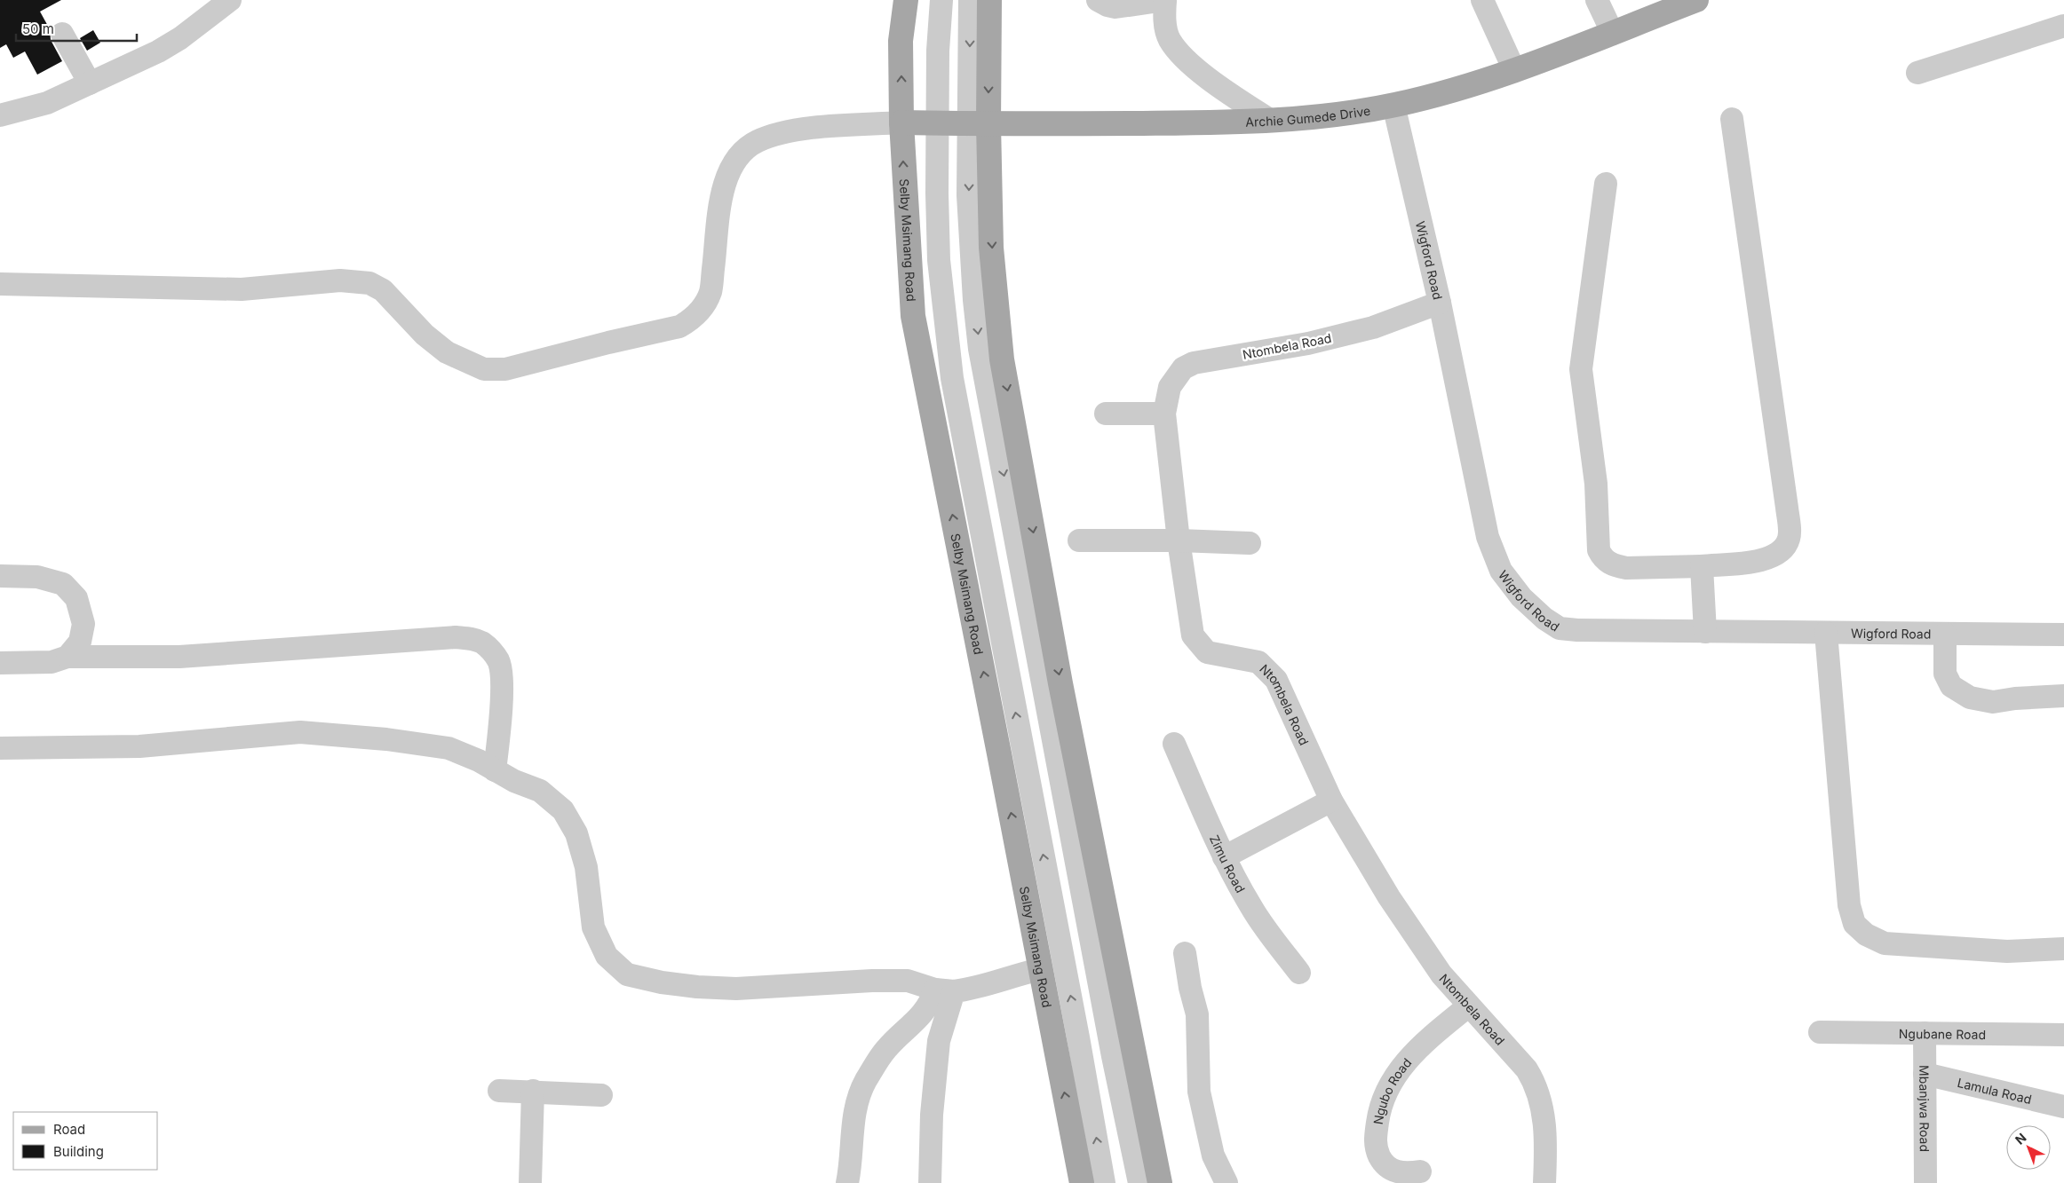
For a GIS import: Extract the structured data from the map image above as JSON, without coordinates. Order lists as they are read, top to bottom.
{
  "streets": {
    "main road": ["Archie Gumede Drive", "Selby Msimang Road"],
    "street": [
      "Wigford Road",
      "Ntombela Road",
      "Zimu Road",
      "Ngubane Road",
      "Lamula Road",
      "Ngubo Road",
      "Mbanjwa Road"
    ]
  },
  "crossings": [
    ["Archie Gumede Drive", "Selby Msimang Road"],
    ["Archie Gumede Drive", "Wigford Road"],
    ["Wigford Road", "Ntombela Road"],
    ["Ntombela Road", "Ngubo Road"],
    ["Ngubane Road", "Mbanjwa Road"],
    ["Lamula Road", "Mbanjwa Road"]
  ],
  "legend": ["Road", "Building"],
  "scale_bar": "50 m",
  "north": "top left"
}
